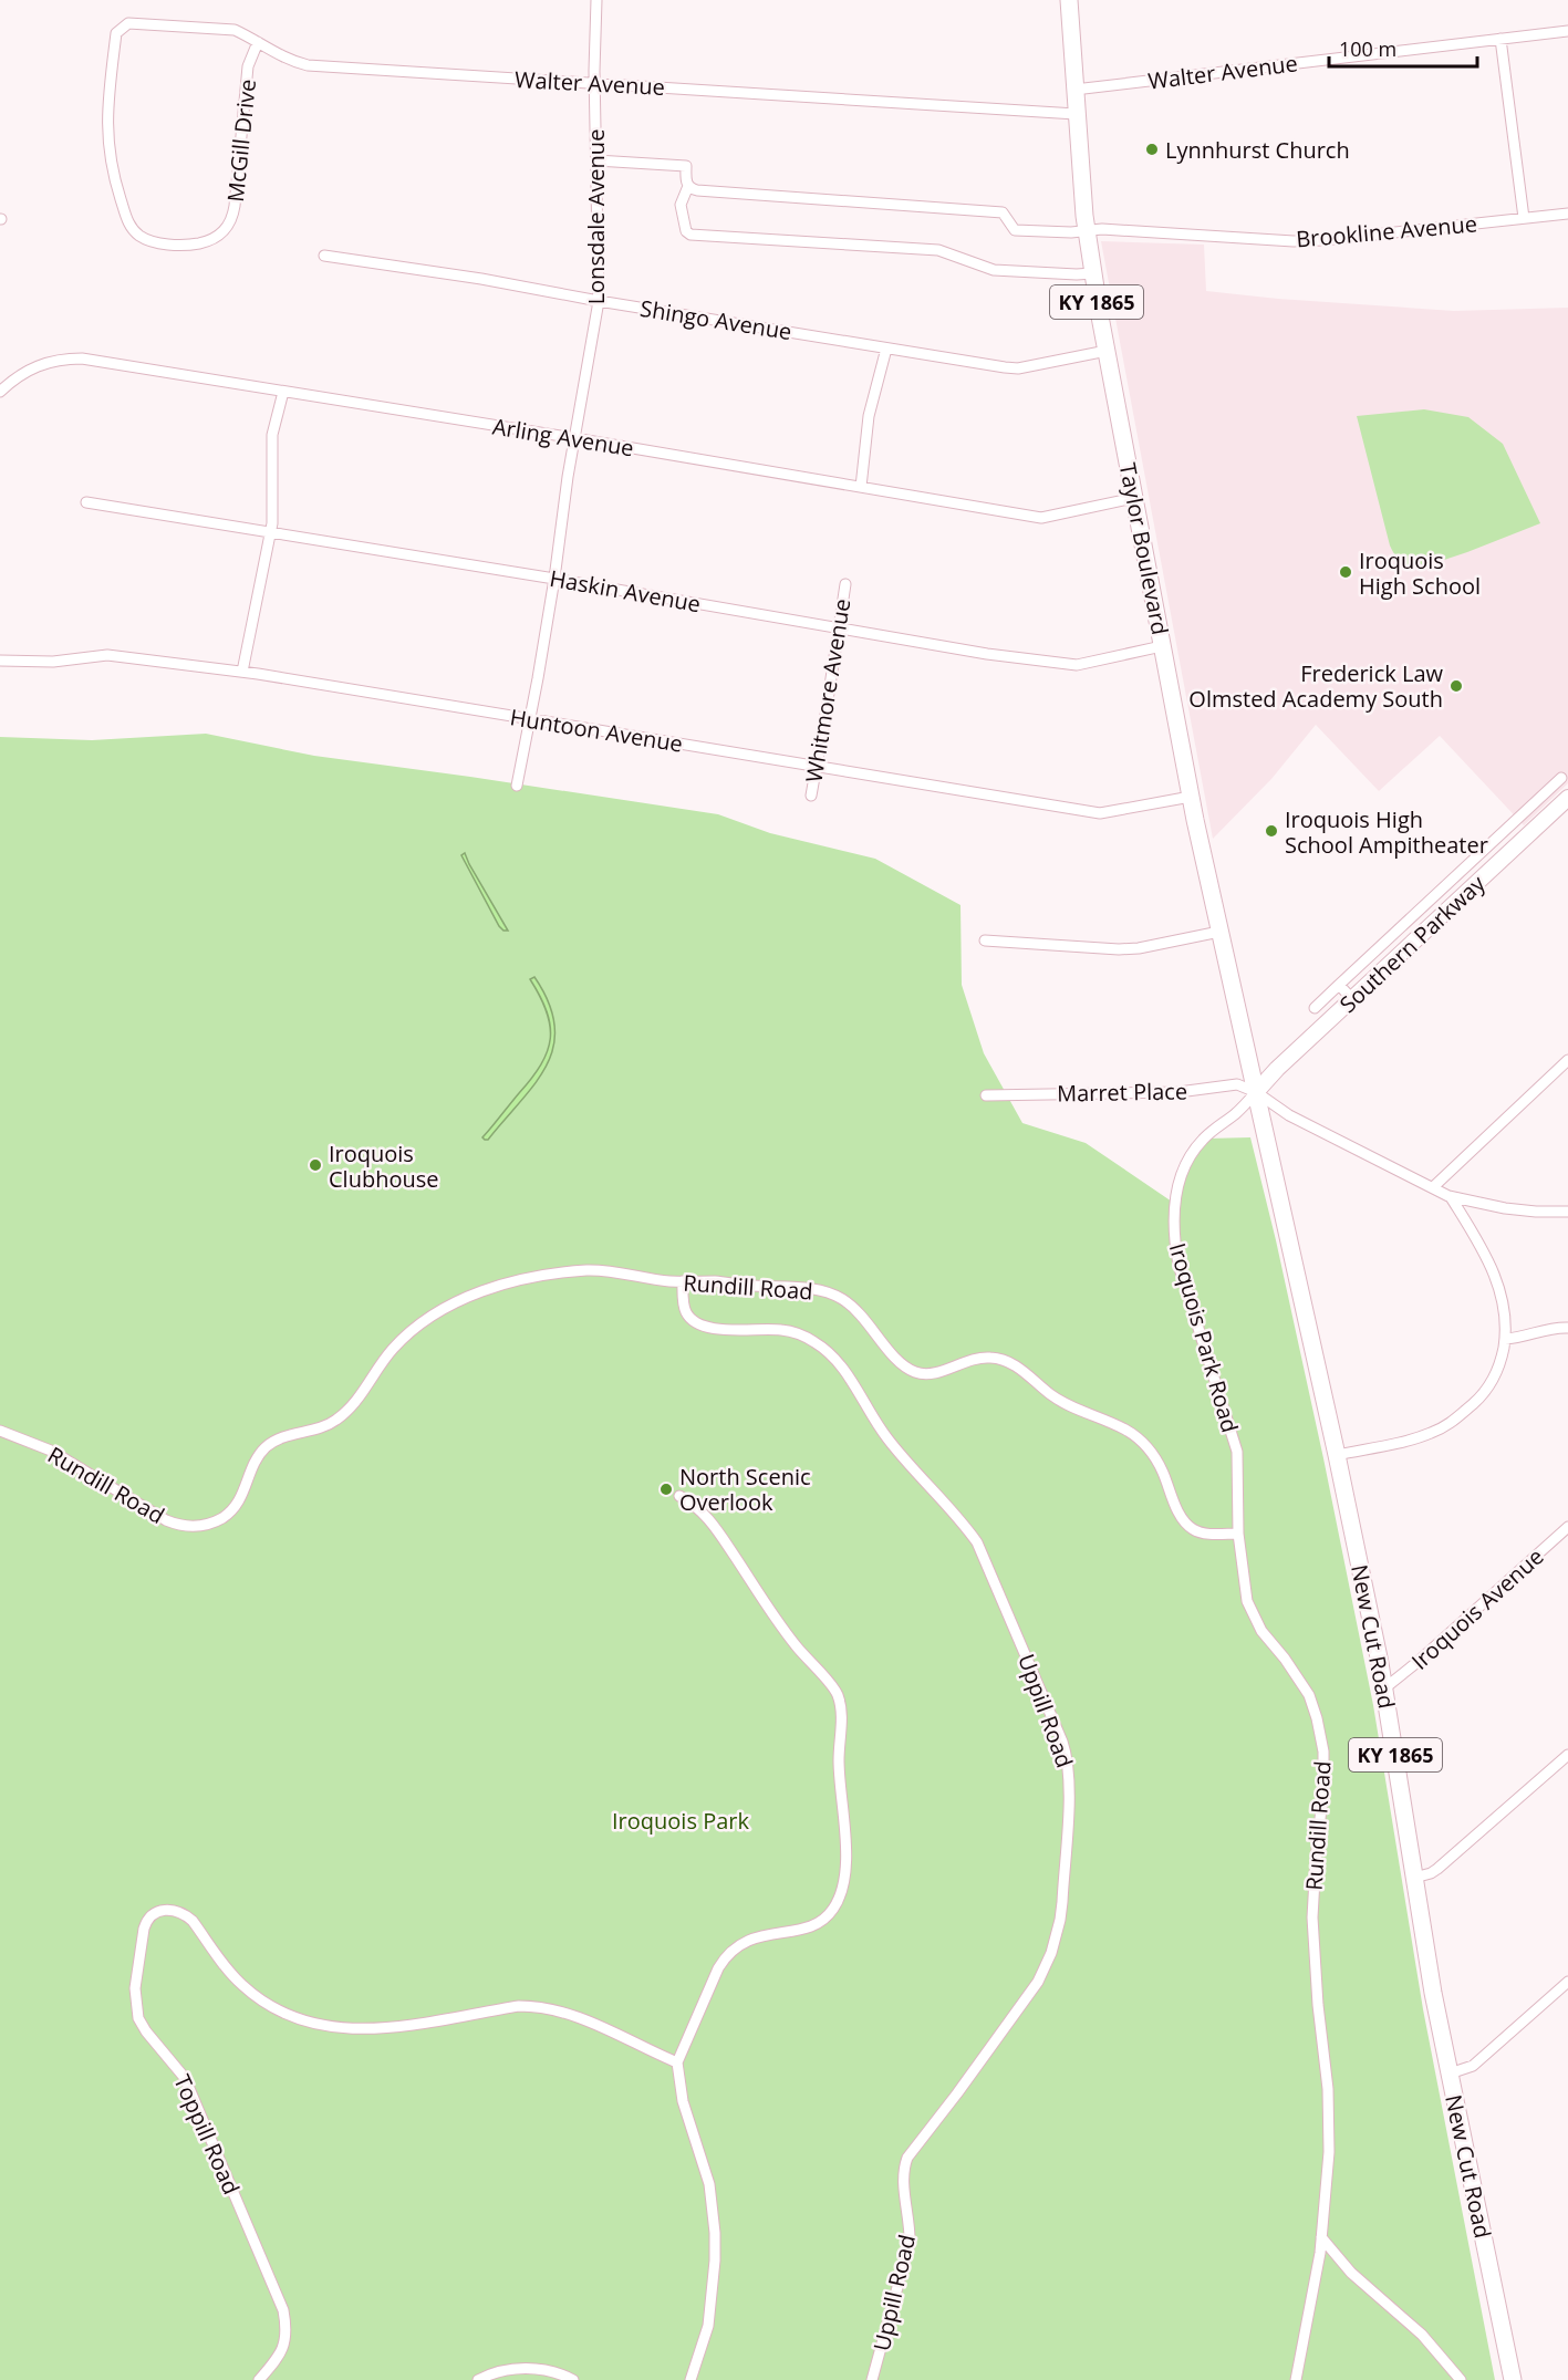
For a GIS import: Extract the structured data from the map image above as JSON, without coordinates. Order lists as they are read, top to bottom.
{
  "streets": {
    "main road": [
      "KY 1865",
      "Taylor Boulevard",
      "Southern Parkway",
      "New Cut Road"
    ],
    "street": [
      "Walter Avenue",
      "McGill Drive",
      "Lonsdale Avenue",
      "Brookline Avenue",
      "Shingo Avenue",
      "Arling Avenue",
      "Haskin Avenue",
      "Whitmore Avenue",
      "Huntoon Avenue",
      "Marret Place",
      "Rundill Road",
      "Iroquois Park Road",
      "Iroquois Avenue",
      "Uppill Road",
      "Toppill Road"
    ]
  },
  "crossings": [
    ["Walter Avenue", "McGill Drive"],
    ["Walter Avenue", "Lonsdale Avenue"],
    ["Walter Avenue", "Taylor Boulevard"],
    ["Lonsdale Avenue", "Shingo Avenue"],
    ["Lonsdale Avenue", "Arling Avenue"],
    ["Lonsdale Avenue", "Haskin Avenue"],
    ["Lonsdale Avenue", "Huntoon Avenue"],
    ["Brookline Avenue", "Taylor Boulevard"],
    ["Shingo Avenue", "Taylor Boulevard"],
    ["Arling Avenue", "Taylor Boulevard"],
    ["Taylor Boulevard", "Haskin Avenue"],
    ["Taylor Boulevard", "Huntoon Avenue"],
    ["Taylor Boulevard", "Southern Parkway"],
    ["Taylor Boulevard", "Marret Place"],
    ["Taylor Boulevard", "Iroquois Park Road"],
    ["Taylor Boulevard", "New Cut Road"],
    ["Haskin Avenue", "Whitmore Avenue"],
    ["Whitmore Avenue", "Huntoon Avenue"],
    ["Southern Parkway", "Marret Place"],
    ["Southern Parkway", "Iroquois Park Road"],
    ["Southern Parkway", "New Cut Road"],
    ["Marret Place", "Iroquois Park Road"],
    ["Marret Place", "New Cut Road"],
    ["Rundill Road", "Iroquois Park Road"],
    ["Rundill Road", "Uppill Road"],
    ["Iroquois Park Road", "New Cut Road"],
    ["Iroquois Avenue", "New Cut Road"]
  ],
  "parks": ["Iroquois Park"],
  "places": [
    "Lynnhurst Church",
    "Iroquois High School",
    "Frederick Law Olmsted Academy South",
    "Iroquois High School Ampitheater",
    "Iroquois Clubhouse",
    "North Scenic Overlook"
  ],
  "scale_bar": "100 m"
}
